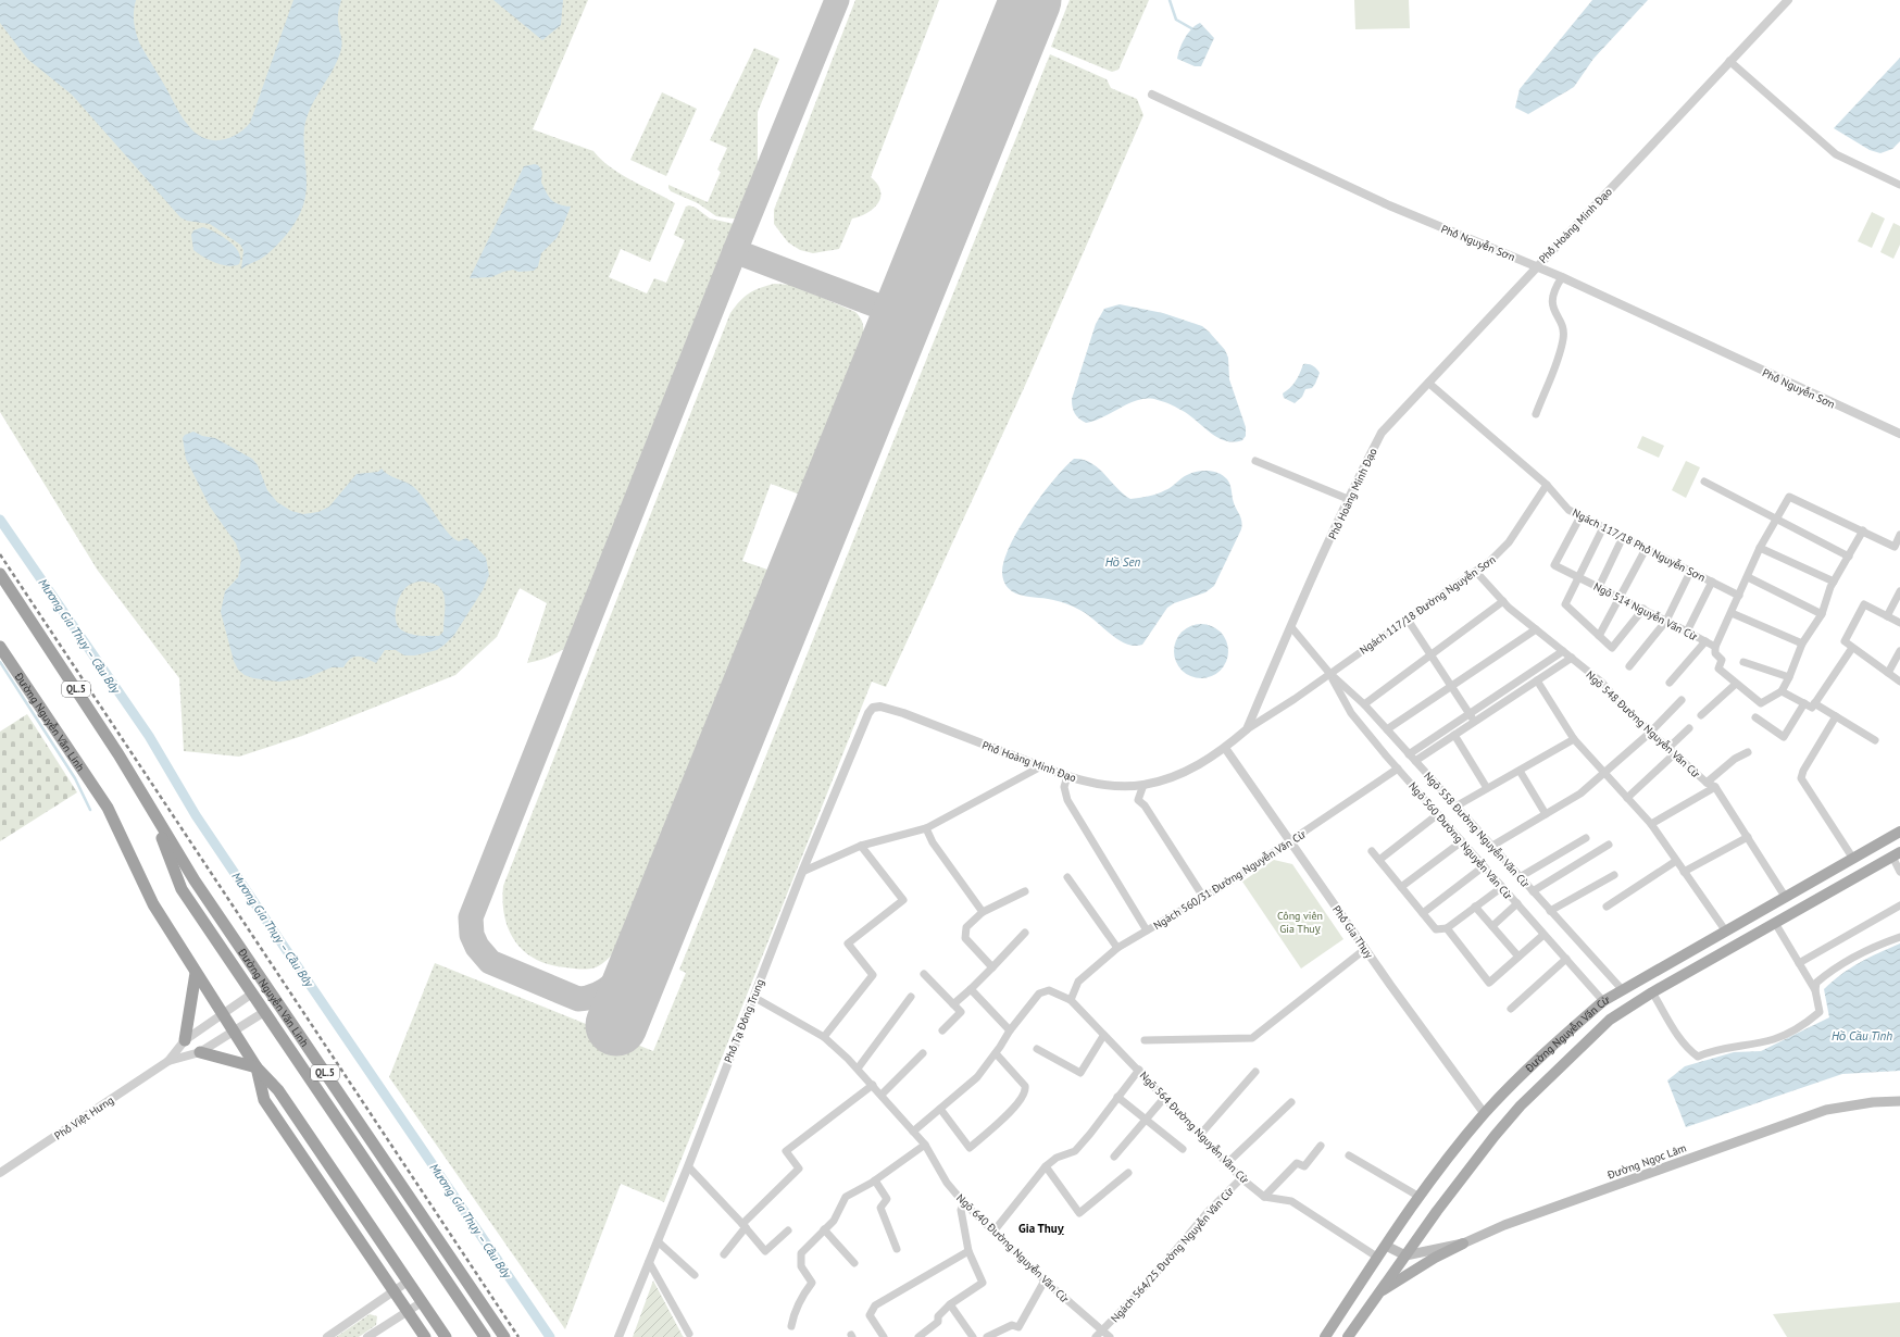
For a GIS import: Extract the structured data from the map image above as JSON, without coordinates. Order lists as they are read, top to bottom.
{
  "streets": {
    "highway": ["QL.5", "Đường Nguyễn Văn Linh"],
    "main road": ["Đường Nguyễn Văn Cừ", "Đường Ngọc Lâm"],
    "street": [
      "Phố Hoàng Minh Đạo",
      "Phố Nguyễn Sơn",
      "Ngách 117/18 Phố Nguyễn Sơn",
      "Ngách 117/18 Đường Nguyễn Sơn",
      "Ngõ 514 Nguyễn Văn Cừ",
      "Ngõ 548 Đường Nguyễn Văn Cừ",
      "Ngõ 558 Đường Nguyễn Văn Cừ",
      "Ngõ 560 Đường Nguyễn Văn Cừ",
      "Ngách 560/31 Đường Nguyễn Văn Cừ",
      "Phố Gia Thụy",
      "Phố Tạ Đông Trung",
      "Phố Việt Hưng",
      "Ngõ 564 Đường Nguyễn Văn Cừ",
      "Ngõ 640 Đường Nguyễn Văn Cừ",
      "Ngách 564/25 Đường Nguyễn Văn Cừ"
    ]
  },
  "crossings": [
    ["Phố Hoàng Minh Đạo", "Phố Nguyễn Sơn"],
    ["Phố Hoàng Minh Đạo", "Ngách 117/18 Phố Nguyễn Sơn"],
    ["Phố Hoàng Minh Đạo", "Ngách 117/18 Đường Nguyễn Sơn"],
    ["Phố Hoàng Minh Đạo", "Phố Gia Thụy"],
    ["Phố Hoàng Minh Đạo", "Phố Tạ Đông Trung"],
    ["Ngách 117/18 Phố Nguyễn Sơn", "Ngách 117/18 Đường Nguyễn Sơn"],
    ["Ngách 117/18 Phố Nguyễn Sơn", "Ngõ 514 Nguyễn Văn Cừ"],
    ["Ngách 117/18 Đường Nguyễn Sơn", "Ngõ 548 Đường Nguyễn Văn Cừ"],
    ["Ngách 117/18 Đường Nguyễn Sơn", "Ngõ 558 Đường Nguyễn Văn Cừ"],
    ["Ngách 117/18 Đường Nguyễn Sơn", "Ngõ 560 Đường Nguyễn Văn Cừ"],
    ["Đường Nguyễn Văn Linh", "Phố Việt Hưng"],
    ["Ngõ 558 Đường Nguyễn Văn Cừ", "Ngõ 560 Đường Nguyễn Văn Cừ"],
    ["Ngõ 558 Đường Nguyễn Văn Cừ", "Đường Nguyễn Văn Cừ"],
    ["Ngõ 560 Đường Nguyễn Văn Cừ", "Ngách 560/31 Đường Nguyễn Văn Cừ"],
    ["Ngõ 560 Đường Nguyễn Văn Cừ", "Đường Nguyễn Văn Cừ"],
    ["Ngách 560/31 Đường Nguyễn Văn Cừ", "Phố Gia Thụy"],
    ["Ngách 560/31 Đường Nguyễn Văn Cừ", "Ngõ 564 Đường Nguyễn Văn Cừ"],
    ["Phố Gia Thụy", "Đường Nguyễn Văn Cừ"],
    ["Phố Tạ Đông Trung", "Ngõ 640 Đường Nguyễn Văn Cừ"],
    ["Đường Nguyễn Văn Cừ", "Ngõ 564 Đường Nguyễn Văn Cừ"],
    ["Đường Nguyễn Văn Cừ", "Đường Ngọc Lâm"],
    ["Ngõ 564 Đường Nguyễn Văn Cừ", "Ngách 564/25 Đường Nguyễn Văn Cừ"],
    ["Ngõ 640 Đường Nguyễn Văn Cừ", "Ngách 564/25 Đường Nguyễn Văn Cừ"]
  ],
  "districts": ["Gia Thuỵ"],
  "water": ["Hồ Sen", "Mương Gia Thụy – Cầu Bây", "Hồ Cầu Tình"],
  "parks": ["Công viên Gia Thuỵ"]
}
